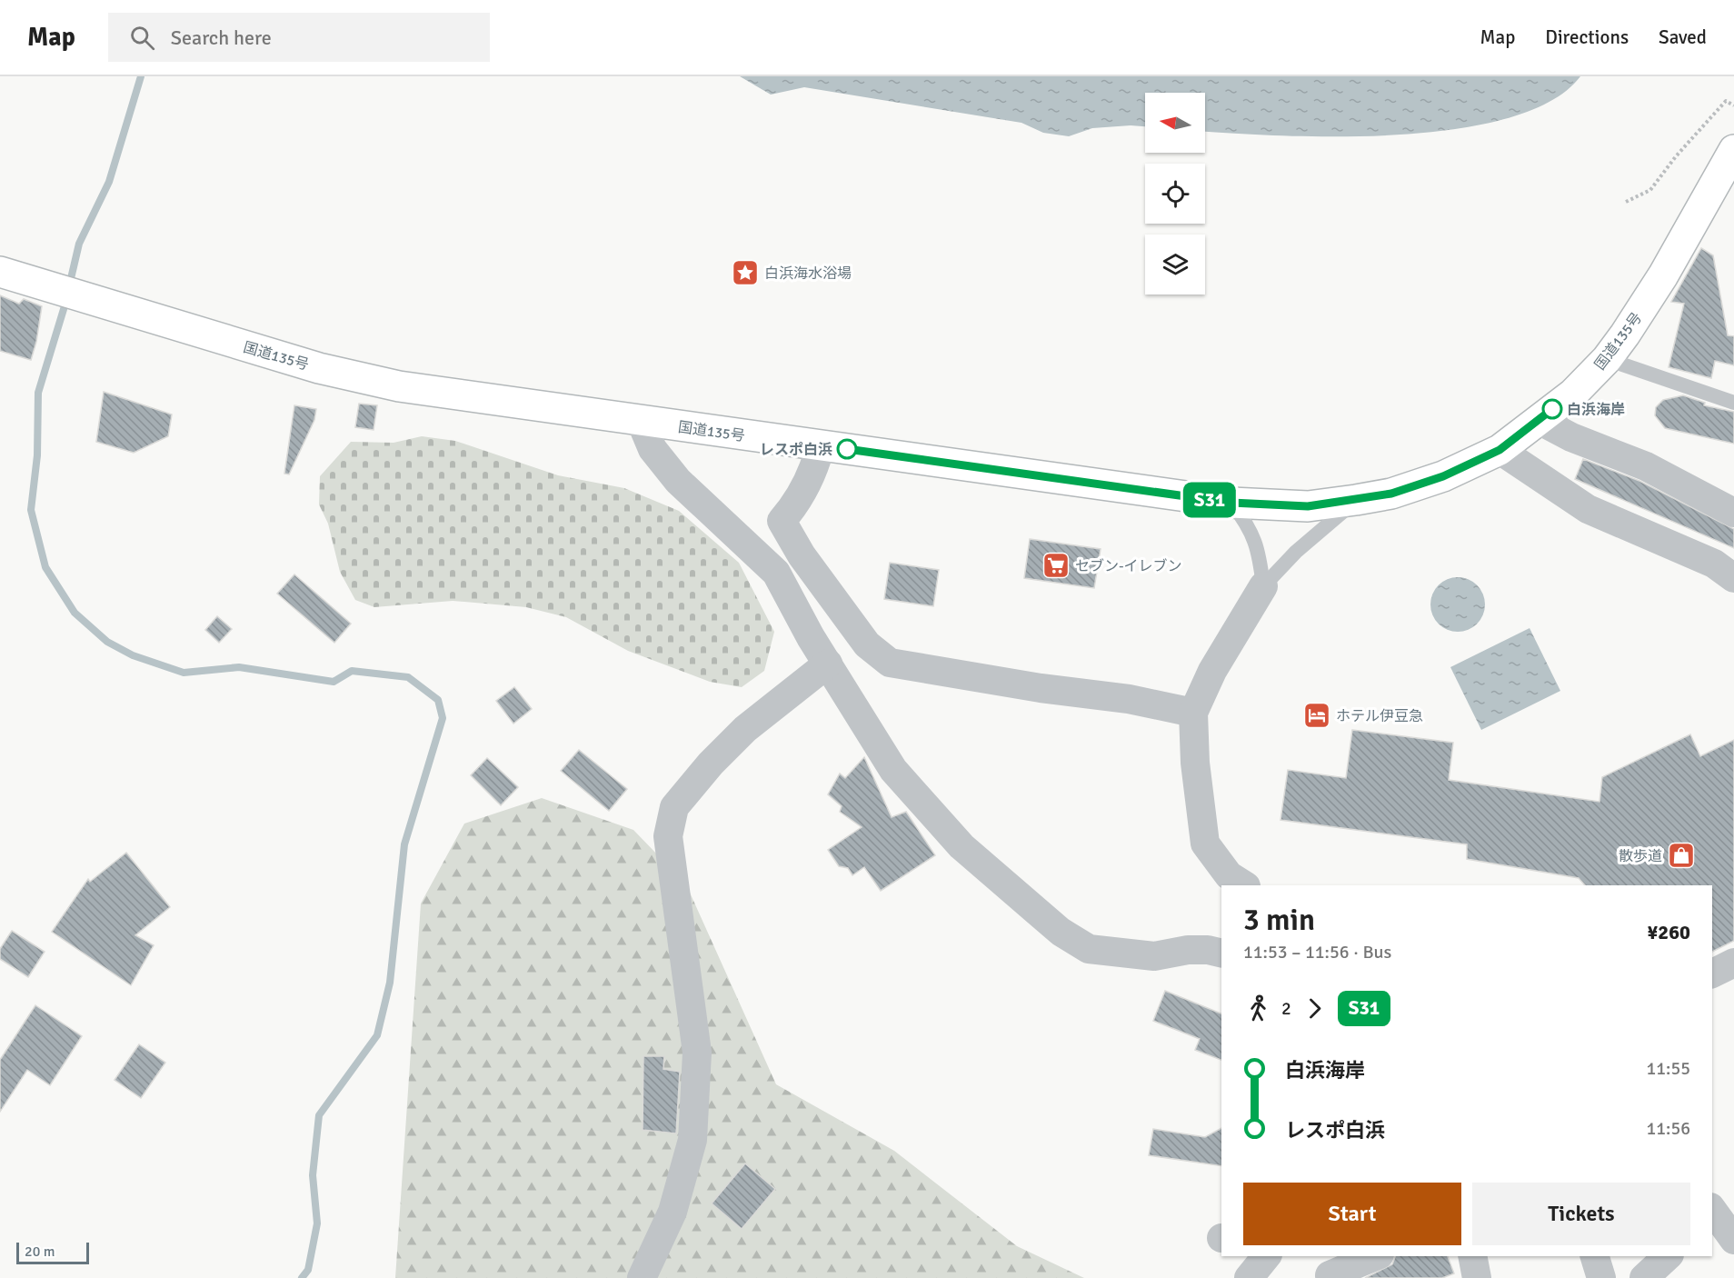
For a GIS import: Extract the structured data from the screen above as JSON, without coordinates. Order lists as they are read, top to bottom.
{
  "streets": {
    "highway": ["国道135号"]
  },
  "places": {
    "place": ["白浜海水浴場"],
    "other": ["白浜海岸", "レスポ白浜"],
    "supermarket": ["セブン-イレブン"],
    "hotel": ["ホテル伊豆急"],
    "shop": ["散歩道"]
  },
  "lines": ["bus line S31"],
  "scale_bar": "20 m",
  "north": "left",
  "page": {
    "header": "Map",
    "search": "Search here",
    "nav": ["Map", "Directions", "Saved"],
    "on_map": "S31",
    "heading": ["3 min", "11:53 – 11:56 · Bus", "¥260"],
    "legs": ["2", "S31"],
    "list": [
      {
        "name": "白浜海岸",
        "value": "11:55"
      },
      {
        "name": "レスポ白浜",
        "value": "11:56"
      }
    ],
    "buttons": ["Start", "Tickets"],
    "scale": "20 m"
  }
}
